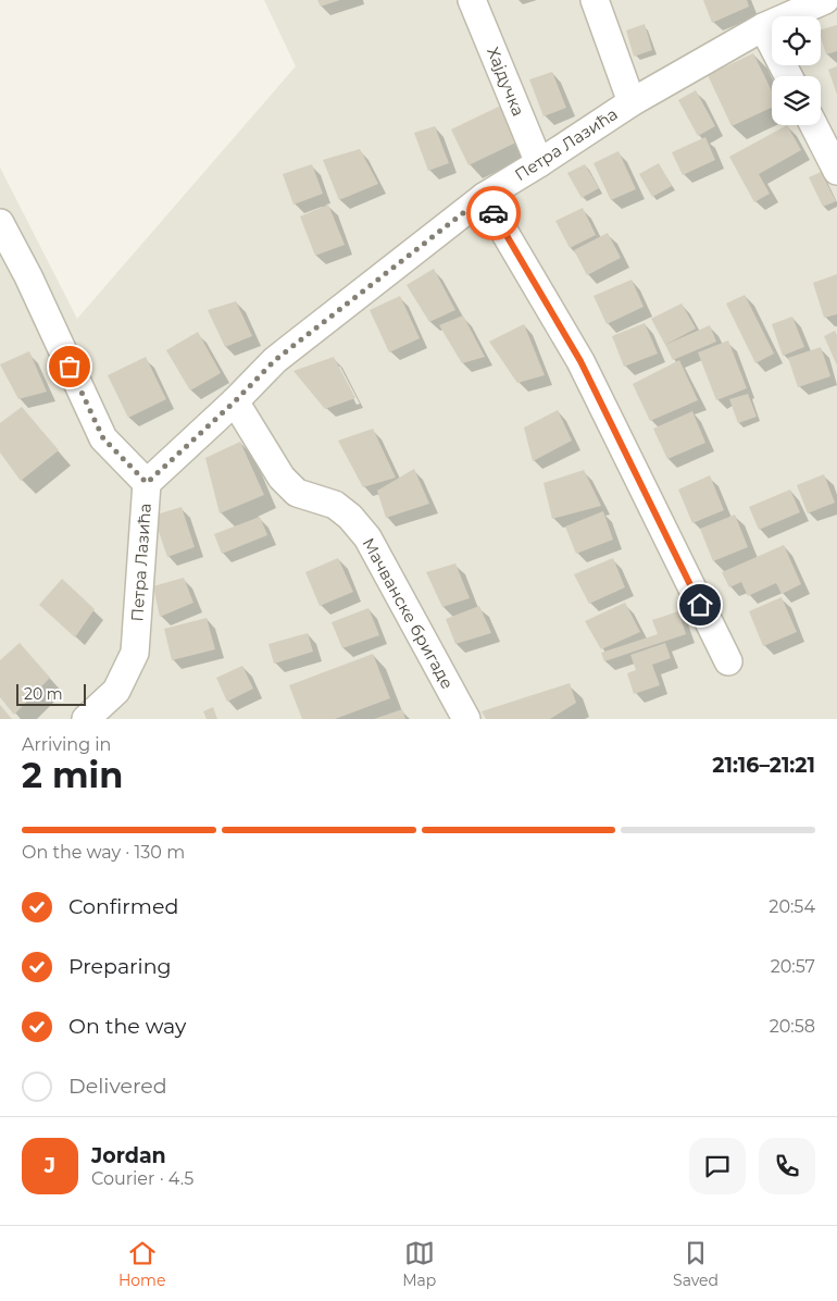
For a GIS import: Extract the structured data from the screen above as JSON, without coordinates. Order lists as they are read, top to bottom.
{
  "streets": {
    "street": ["Хајдучка", "Петра Лазића", "Мачванске бригаде"]
  },
  "crossings": [
    ["Хајдучка", "Петра Лазића"],
    ["Петра Лазића", "Мачванске бригаде"]
  ],
  "scale_bar": "20 m",
  "page": {
    "scale": "20 m",
    "heading": ["2 min", "Arriving in", "21:16–21:21"],
    "panel": ["Jordan", "Courier · 4.5"],
    "bar": "On the way · 130 m",
    "list": [
      ["Confirmed", "20:54"],
      ["Preparing", "20:57"],
      ["On the way", "20:58"],
      "Delivered"
    ],
    "round": "J",
    "tabs": ["Home", "Map", "Saved"]
  }
}
